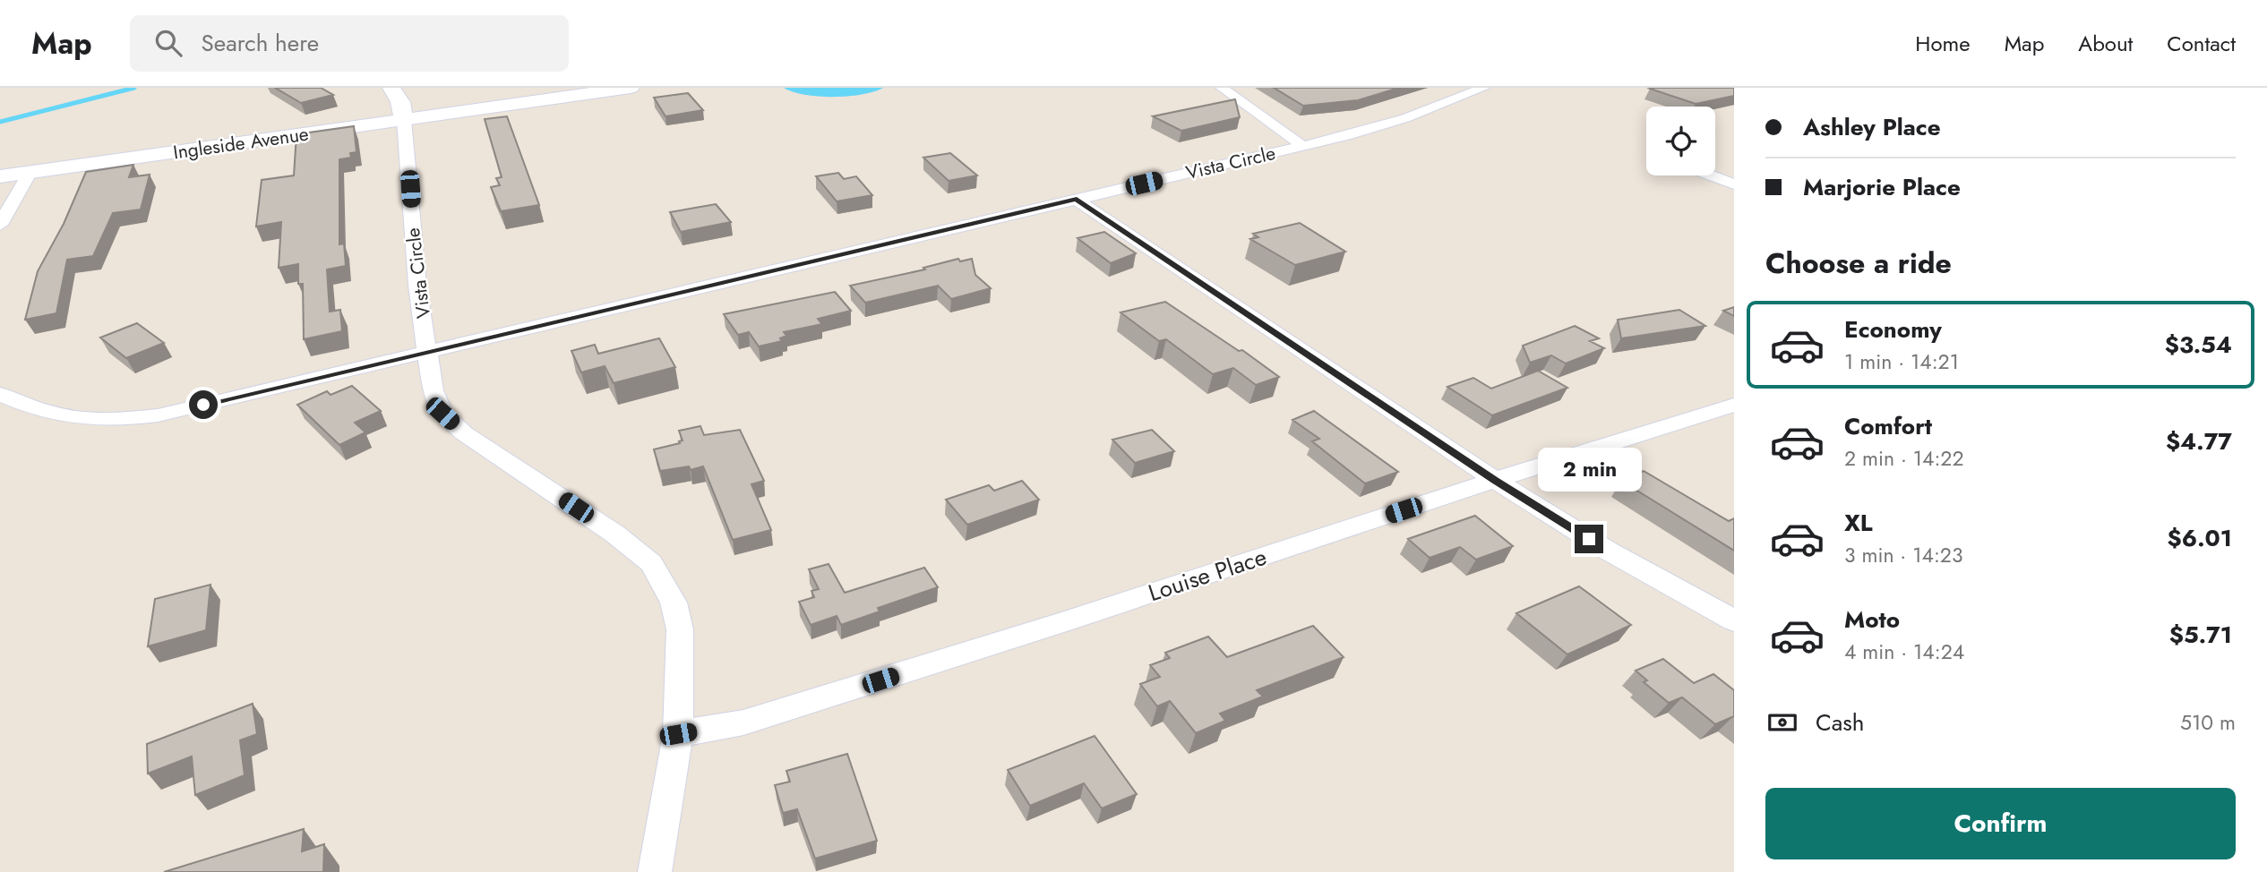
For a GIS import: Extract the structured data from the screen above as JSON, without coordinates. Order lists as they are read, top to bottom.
{
  "streets": {
    "street": ["Ingleside Avenue", "Vista Circle", "Louise Place"]
  },
  "crossings": [
    ["Ingleside Avenue", "Vista Circle"]
  ],
  "page": {
    "header": "Map",
    "search": "Search here",
    "nav": [
      "Home",
      "Map",
      "About",
      "Contact"
    ],
    "banner": ["Ashley Place", "Marjorie Place"],
    "heading": "Choose a ride",
    "list": [
      {
        "name": "Economy",
        "note": "1 min · 14:21",
        "value": "$3.54"
      },
      {
        "name": "Comfort",
        "note": "2 min · 14:22",
        "value": "$4.77"
      },
      {
        "name": "XL",
        "note": "3 min · 14:23",
        "value": "$6.01"
      },
      {
        "name": "Moto",
        "note": "4 min · 14:24",
        "value": "$5.71"
      }
    ],
    "bubble": "2 min",
    "pay": ["Cash", "510 m"],
    "buttons": "Confirm"
  }
}
